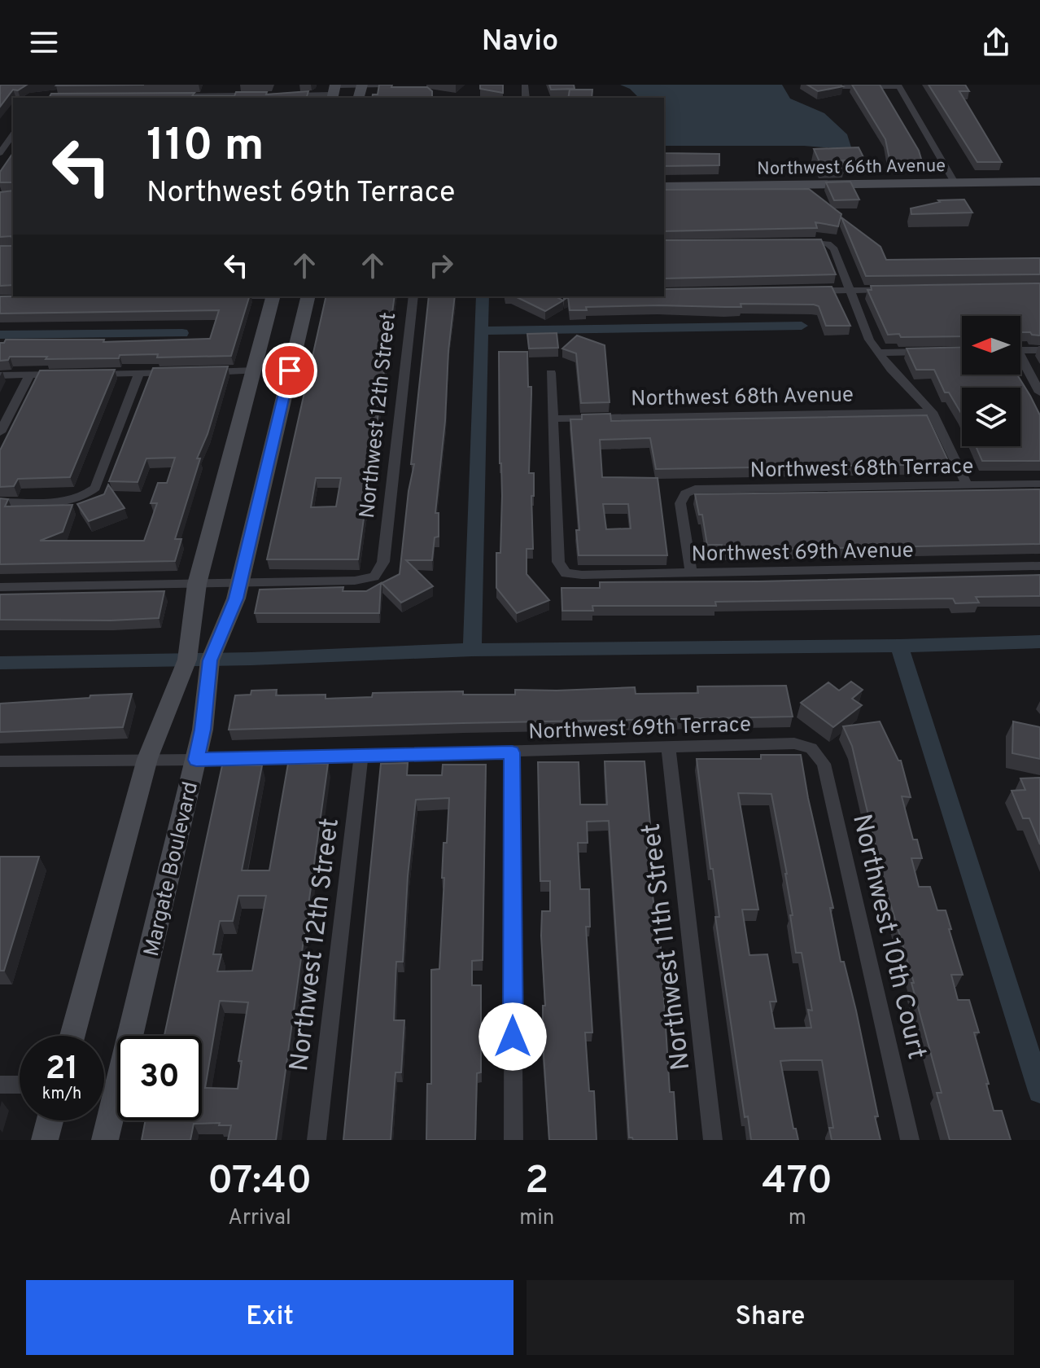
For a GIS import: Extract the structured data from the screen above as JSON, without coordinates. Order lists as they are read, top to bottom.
{
  "streets": {
    "street": [
      "Northwest 66th Avenue",
      "Northwest 68th Avenue",
      "Northwest 12th Street",
      "Northwest 68th Terrace",
      "Northwest 69th Avenue",
      "Northwest 69th Terrace",
      "Margate Boulevard",
      "Northwest 10th Court",
      "Northwest 11th Street"
    ]
  },
  "crossings": [
    ["Northwest 68th Avenue", "Northwest 69th Avenue"],
    ["Northwest 12th Street", "Northwest 69th Terrace"],
    ["Northwest 12th Street", "Margate Boulevard"],
    ["Northwest 68th Terrace", "Northwest 69th Avenue"],
    ["Northwest 69th Terrace", "Margate Boulevard"],
    ["Northwest 69th Terrace", "Northwest 10th Court"],
    ["Northwest 69th Terrace", "Northwest 11th Street"]
  ],
  "north": "left",
  "page": {
    "header": "Navio",
    "turn": ["110 m", "Northwest 69th Terrace"],
    "speed": "21 km/h",
    "limit": "30",
    "eta": [
      "07:40",
      "Arrival",
      "2",
      "min",
      "470",
      "m"
    ],
    "buttons": ["Exit", "Share"]
  }
}
